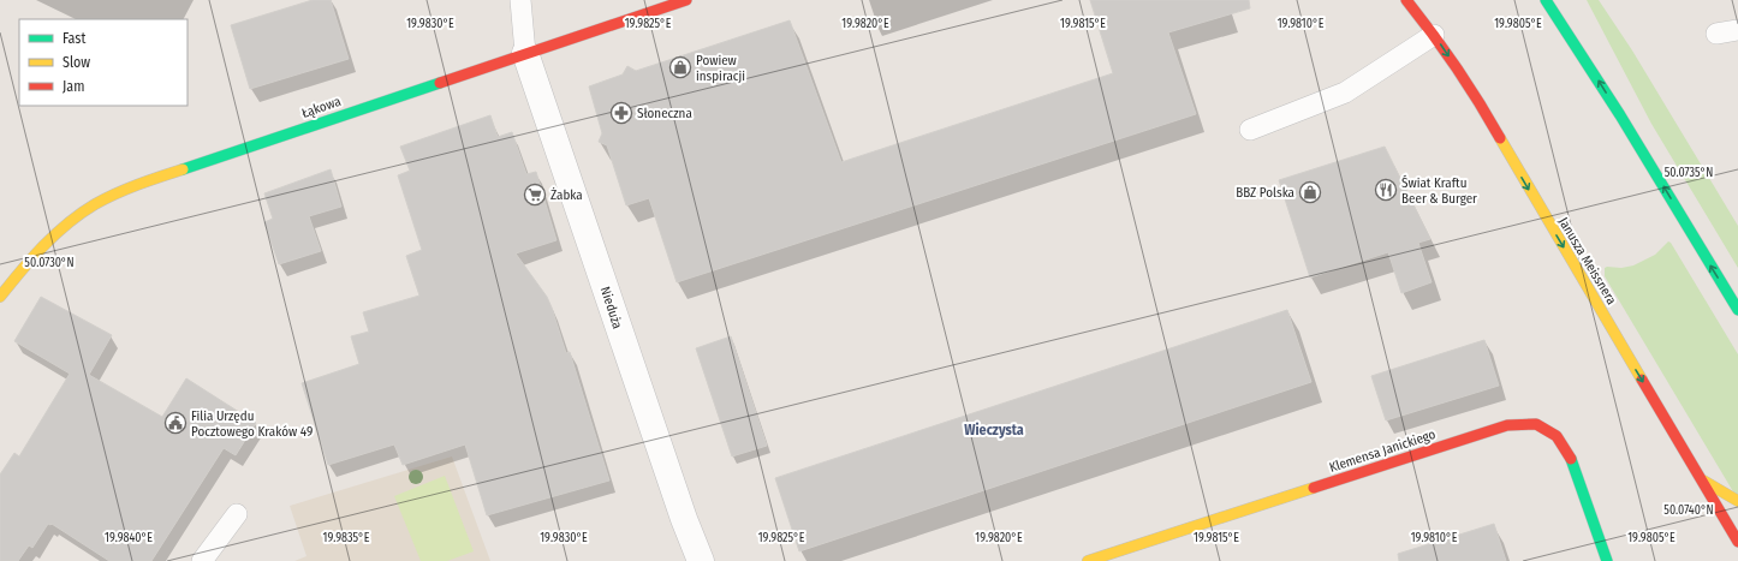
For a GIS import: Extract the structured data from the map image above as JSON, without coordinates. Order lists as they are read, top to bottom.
{
  "streets": {
    "street": [
      "Łąkowa",
      "Janusza Meissnera",
      "Nieduża",
      "Klemensa Janickiego"
    ]
  },
  "crossings": [
    ["Łąkowa", "Nieduża"]
  ],
  "one_way": ["Janusza Meissnera"],
  "districts": ["Wieczysta"],
  "places": {
    "shop": ["Powiew inspiracji", "BBZ Polska"],
    "pharmacy": ["Słoneczna"],
    "restaurant": ["Świat Kraftu Beer & Burger"],
    "supermarket": ["Żabka"],
    "public building": ["Filia Urzędu Pocztowego Kraków 49"]
  },
  "legend": ["Fast", "Slow", "Jam"],
  "coordinates": [
    "19.9830°E",
    "19.9825°E",
    "19.9820°E",
    "19.9815°E",
    "19.9810°E",
    "19.9805°E",
    "50.0735°N",
    "50.0730°N",
    "50.0740°N",
    "19.9840°E",
    "19.9835°E"
  ]
}
